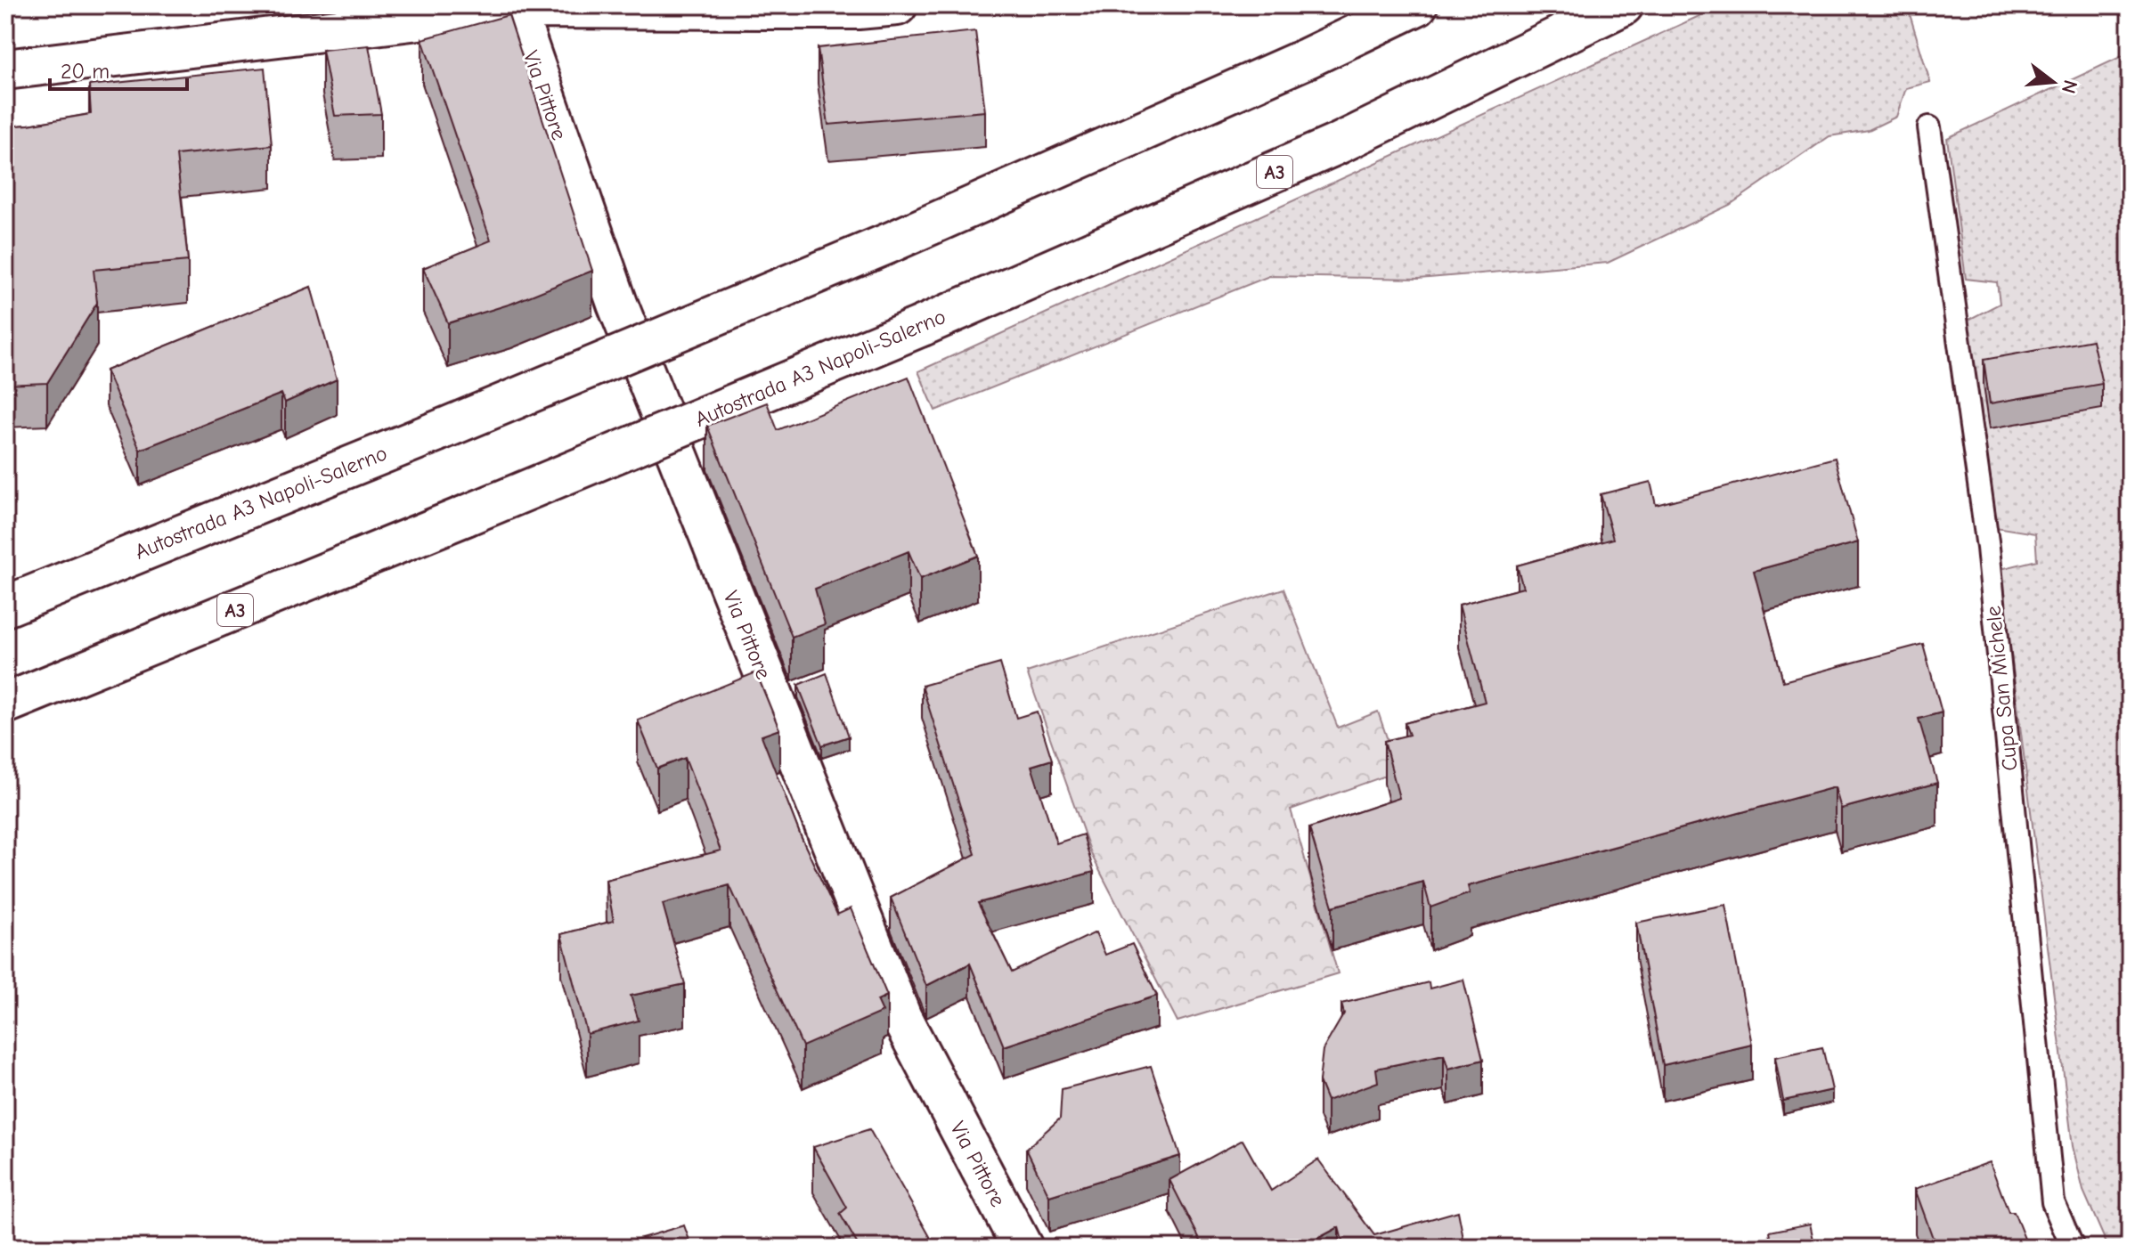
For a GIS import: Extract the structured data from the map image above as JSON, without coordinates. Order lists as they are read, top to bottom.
{
  "streets": {
    "main road": ["Via Pittore", "A3", "Autostrada A3 Napoli-Salerno"],
    "lane": ["Cupa San Michele"]
  },
  "scale_bar": "20 m",
  "north": "right"
}
